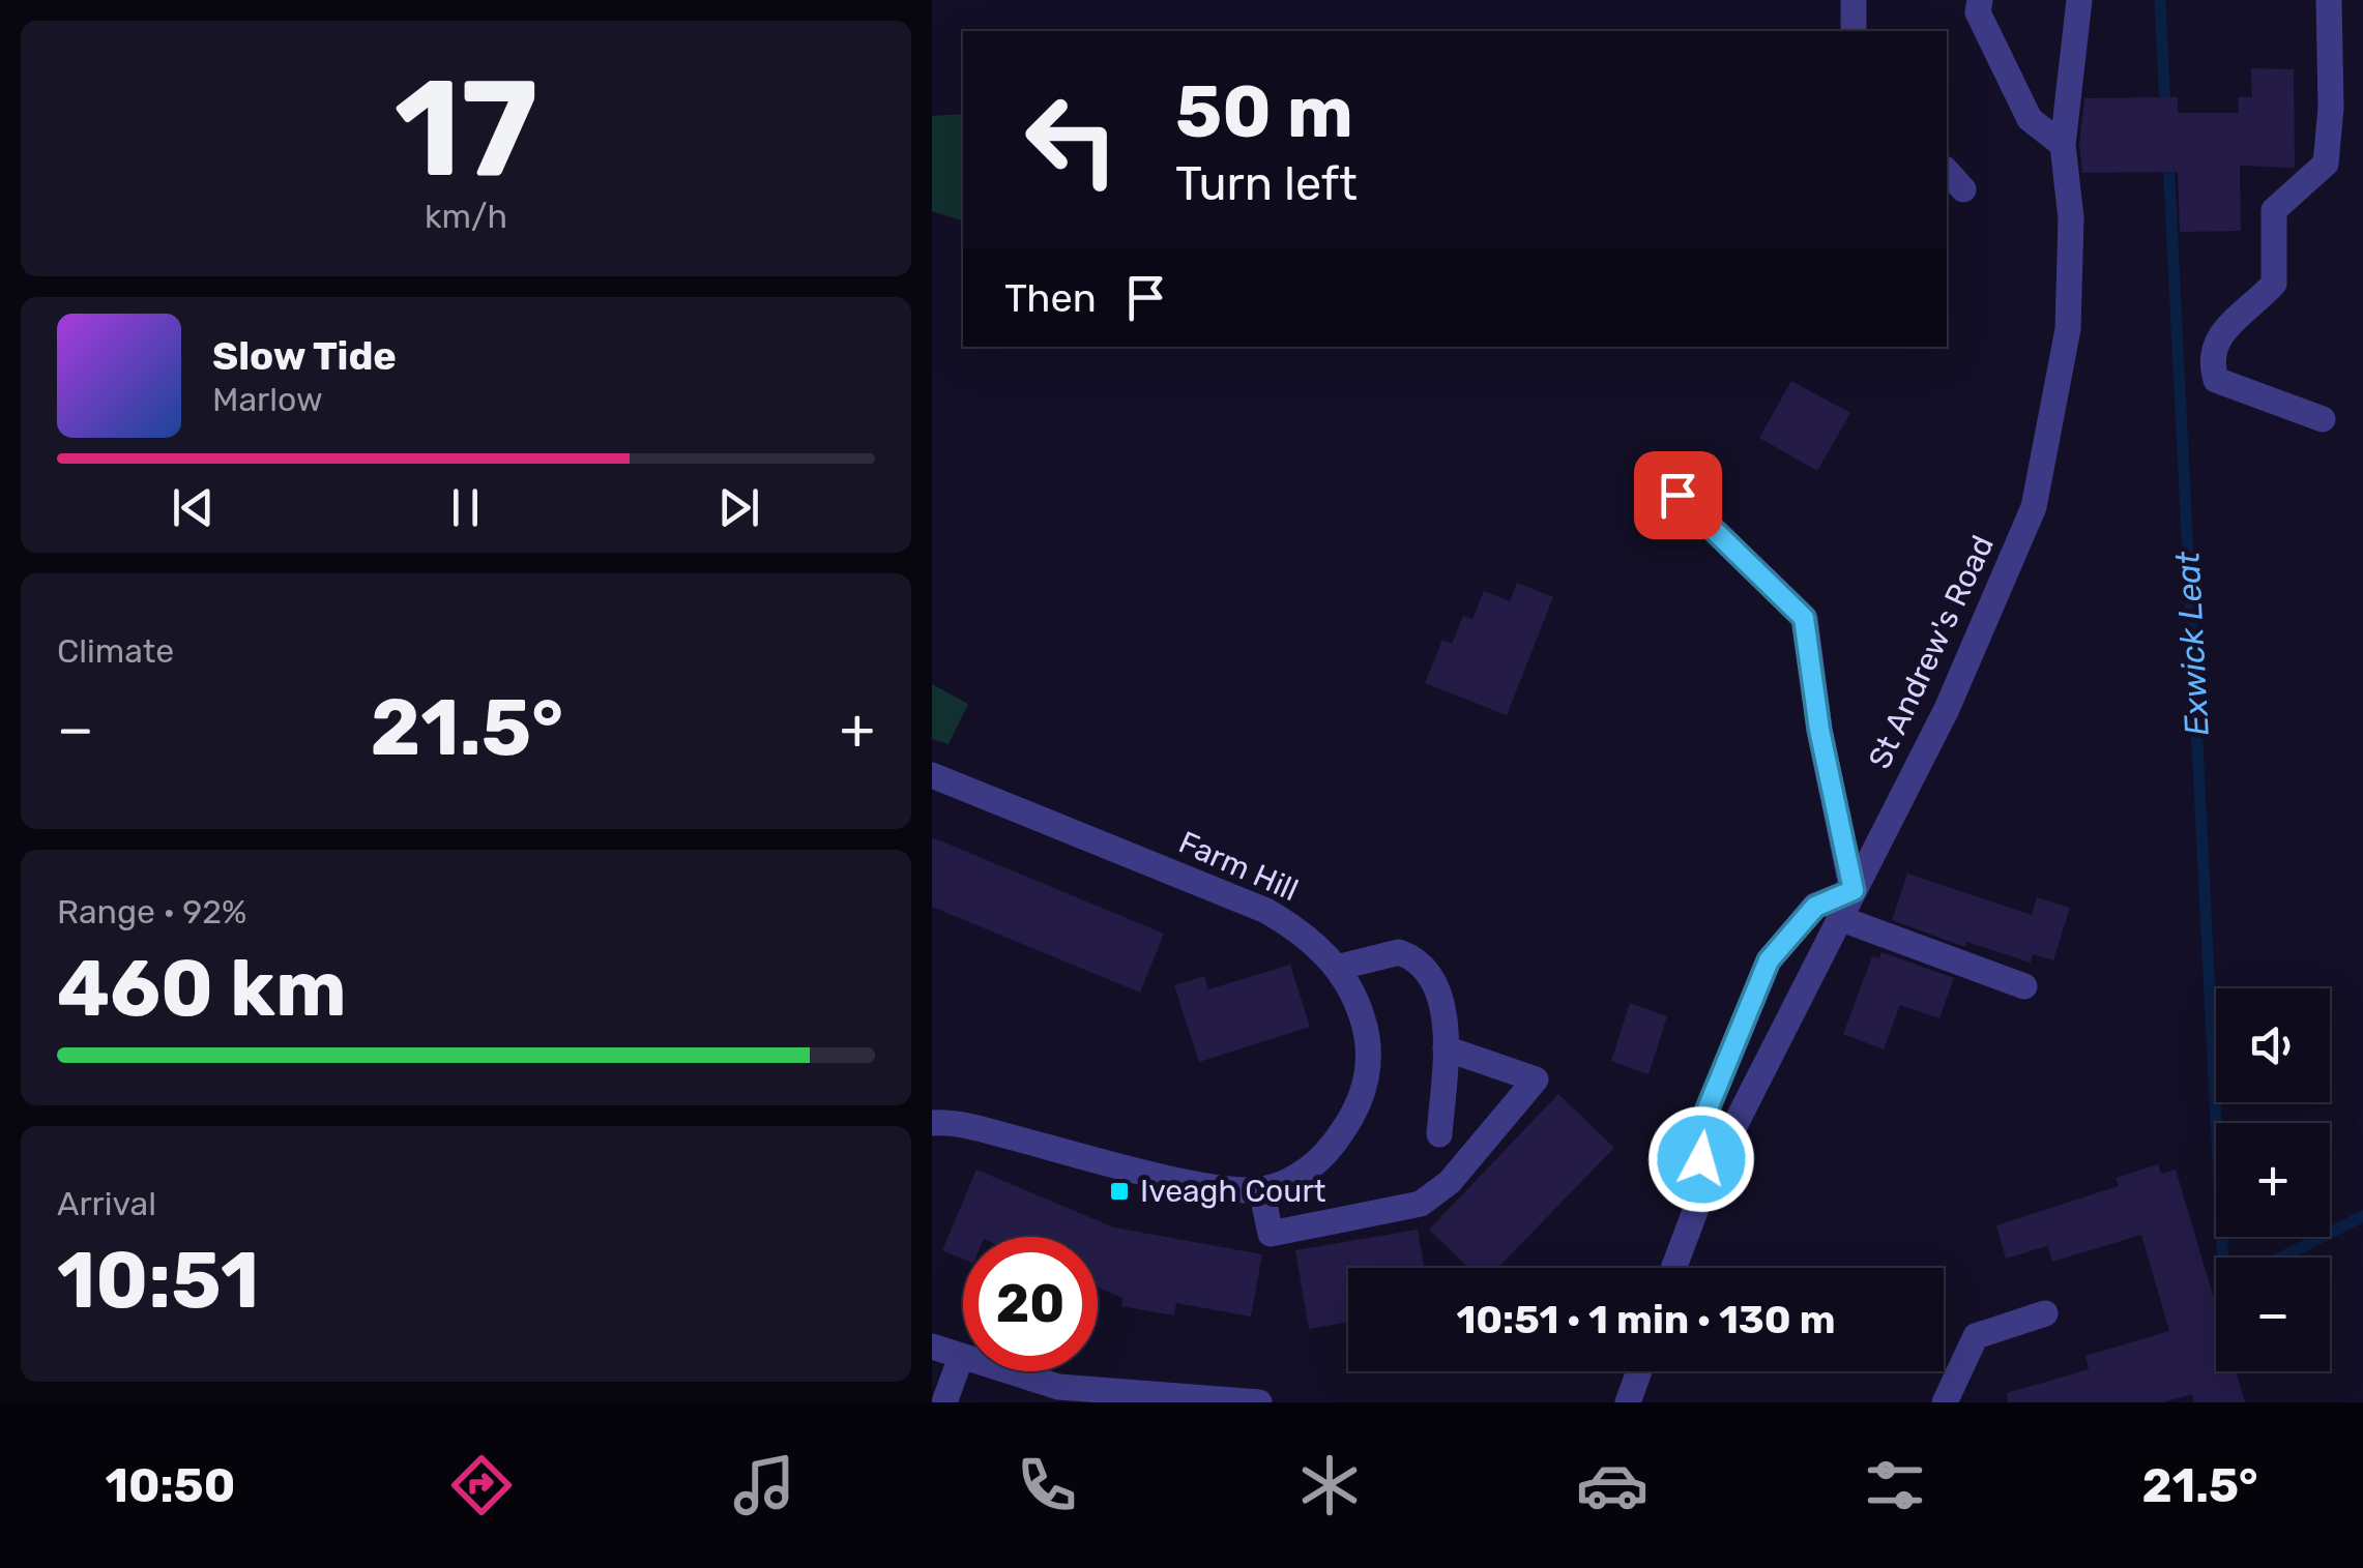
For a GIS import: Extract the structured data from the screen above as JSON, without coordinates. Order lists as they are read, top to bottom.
{
  "streets": {
    "street": ["St Andrew's Road", "Farm Hill"]
  },
  "water": ["Exwick Leat"],
  "places": {
    "transit": ["Iveagh Court"]
  },
  "page": {
    "tile": [
      ["17", "km/h"],
      "Climate",
      ["Range · 92%", "460 km"],
      ["Arrival", "10:51"]
    ],
    "turn": ["50 m", "Turn left"],
    "then": "Then",
    "song": ["Slow Tide", "Marlow"],
    "heat": ["−", "21.5°", "+"],
    "map_buttons": ["+", "−"],
    "limit": "20",
    "trip": "10:51 · 1 min · 130 m",
    "tabs": ["10:50", "21.5°"]
  }
}
